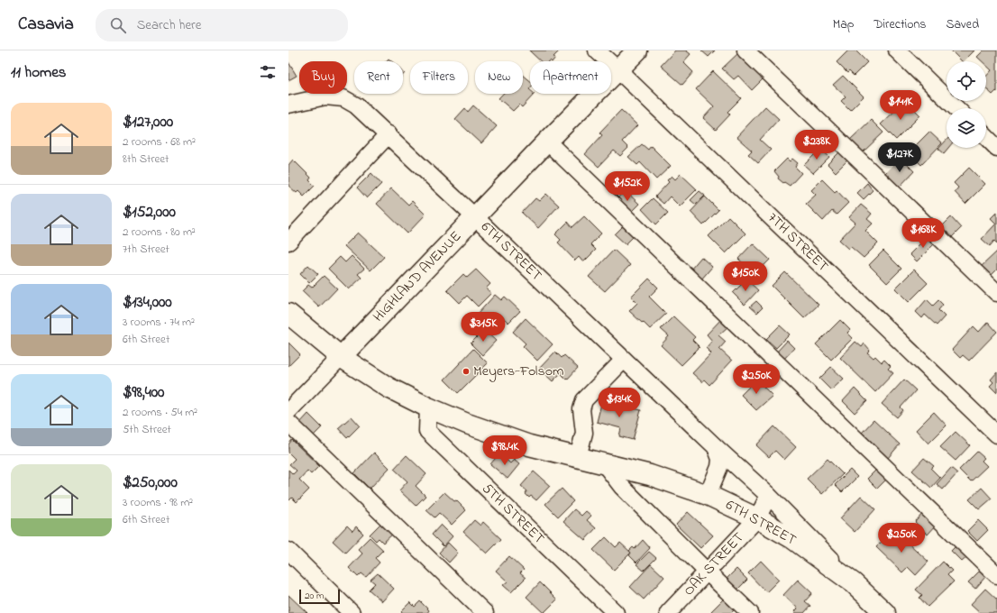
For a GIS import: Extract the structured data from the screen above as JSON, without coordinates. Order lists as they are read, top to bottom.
{
  "streets": {
    "main road": ["6TH STREET", "HIGHLAND AVENUE"],
    "street": ["7TH STREET", "5TH STREET", "OAK STREET"]
  },
  "crossings": [
    ["7TH STREET", "HIGHLAND AVENUE"],
    ["6TH STREET", "HIGHLAND AVENUE"],
    ["6TH STREET", "OAK STREET"]
  ],
  "places": ["Meyers-Folsom"],
  "scale_bar": "20 m",
  "page": {
    "header": "Casavia",
    "search": "Search here",
    "nav": ["Map", "Directions", "Saved"],
    "heading": "11 homes",
    "chip": [
      "Buy",
      "Rent",
      "Filters",
      "New",
      "Apartment"
    ],
    "price": [
      "$141K",
      "$238K",
      "$127K",
      "$152K",
      "$168K",
      "$150K",
      "$315K",
      "$250K",
      "$134K",
      "$98.4K",
      "$250K"
    ],
    "list": [
      {
        "name": "$127,000",
        "note": "2 rooms · 68 m² · 8th Street"
      },
      {
        "name": "$152,000",
        "note": "2 rooms · 80 m² · 7th Street"
      },
      {
        "name": "$134,000",
        "note": "3 rooms · 74 m² · 6th Street"
      },
      {
        "name": "$98,400",
        "note": "2 rooms · 54 m² · 5th Street"
      },
      {
        "name": "$250,000",
        "note": "3 rooms · 98 m² · 6th Street"
      }
    ],
    "scale": "20 m"
  }
}
